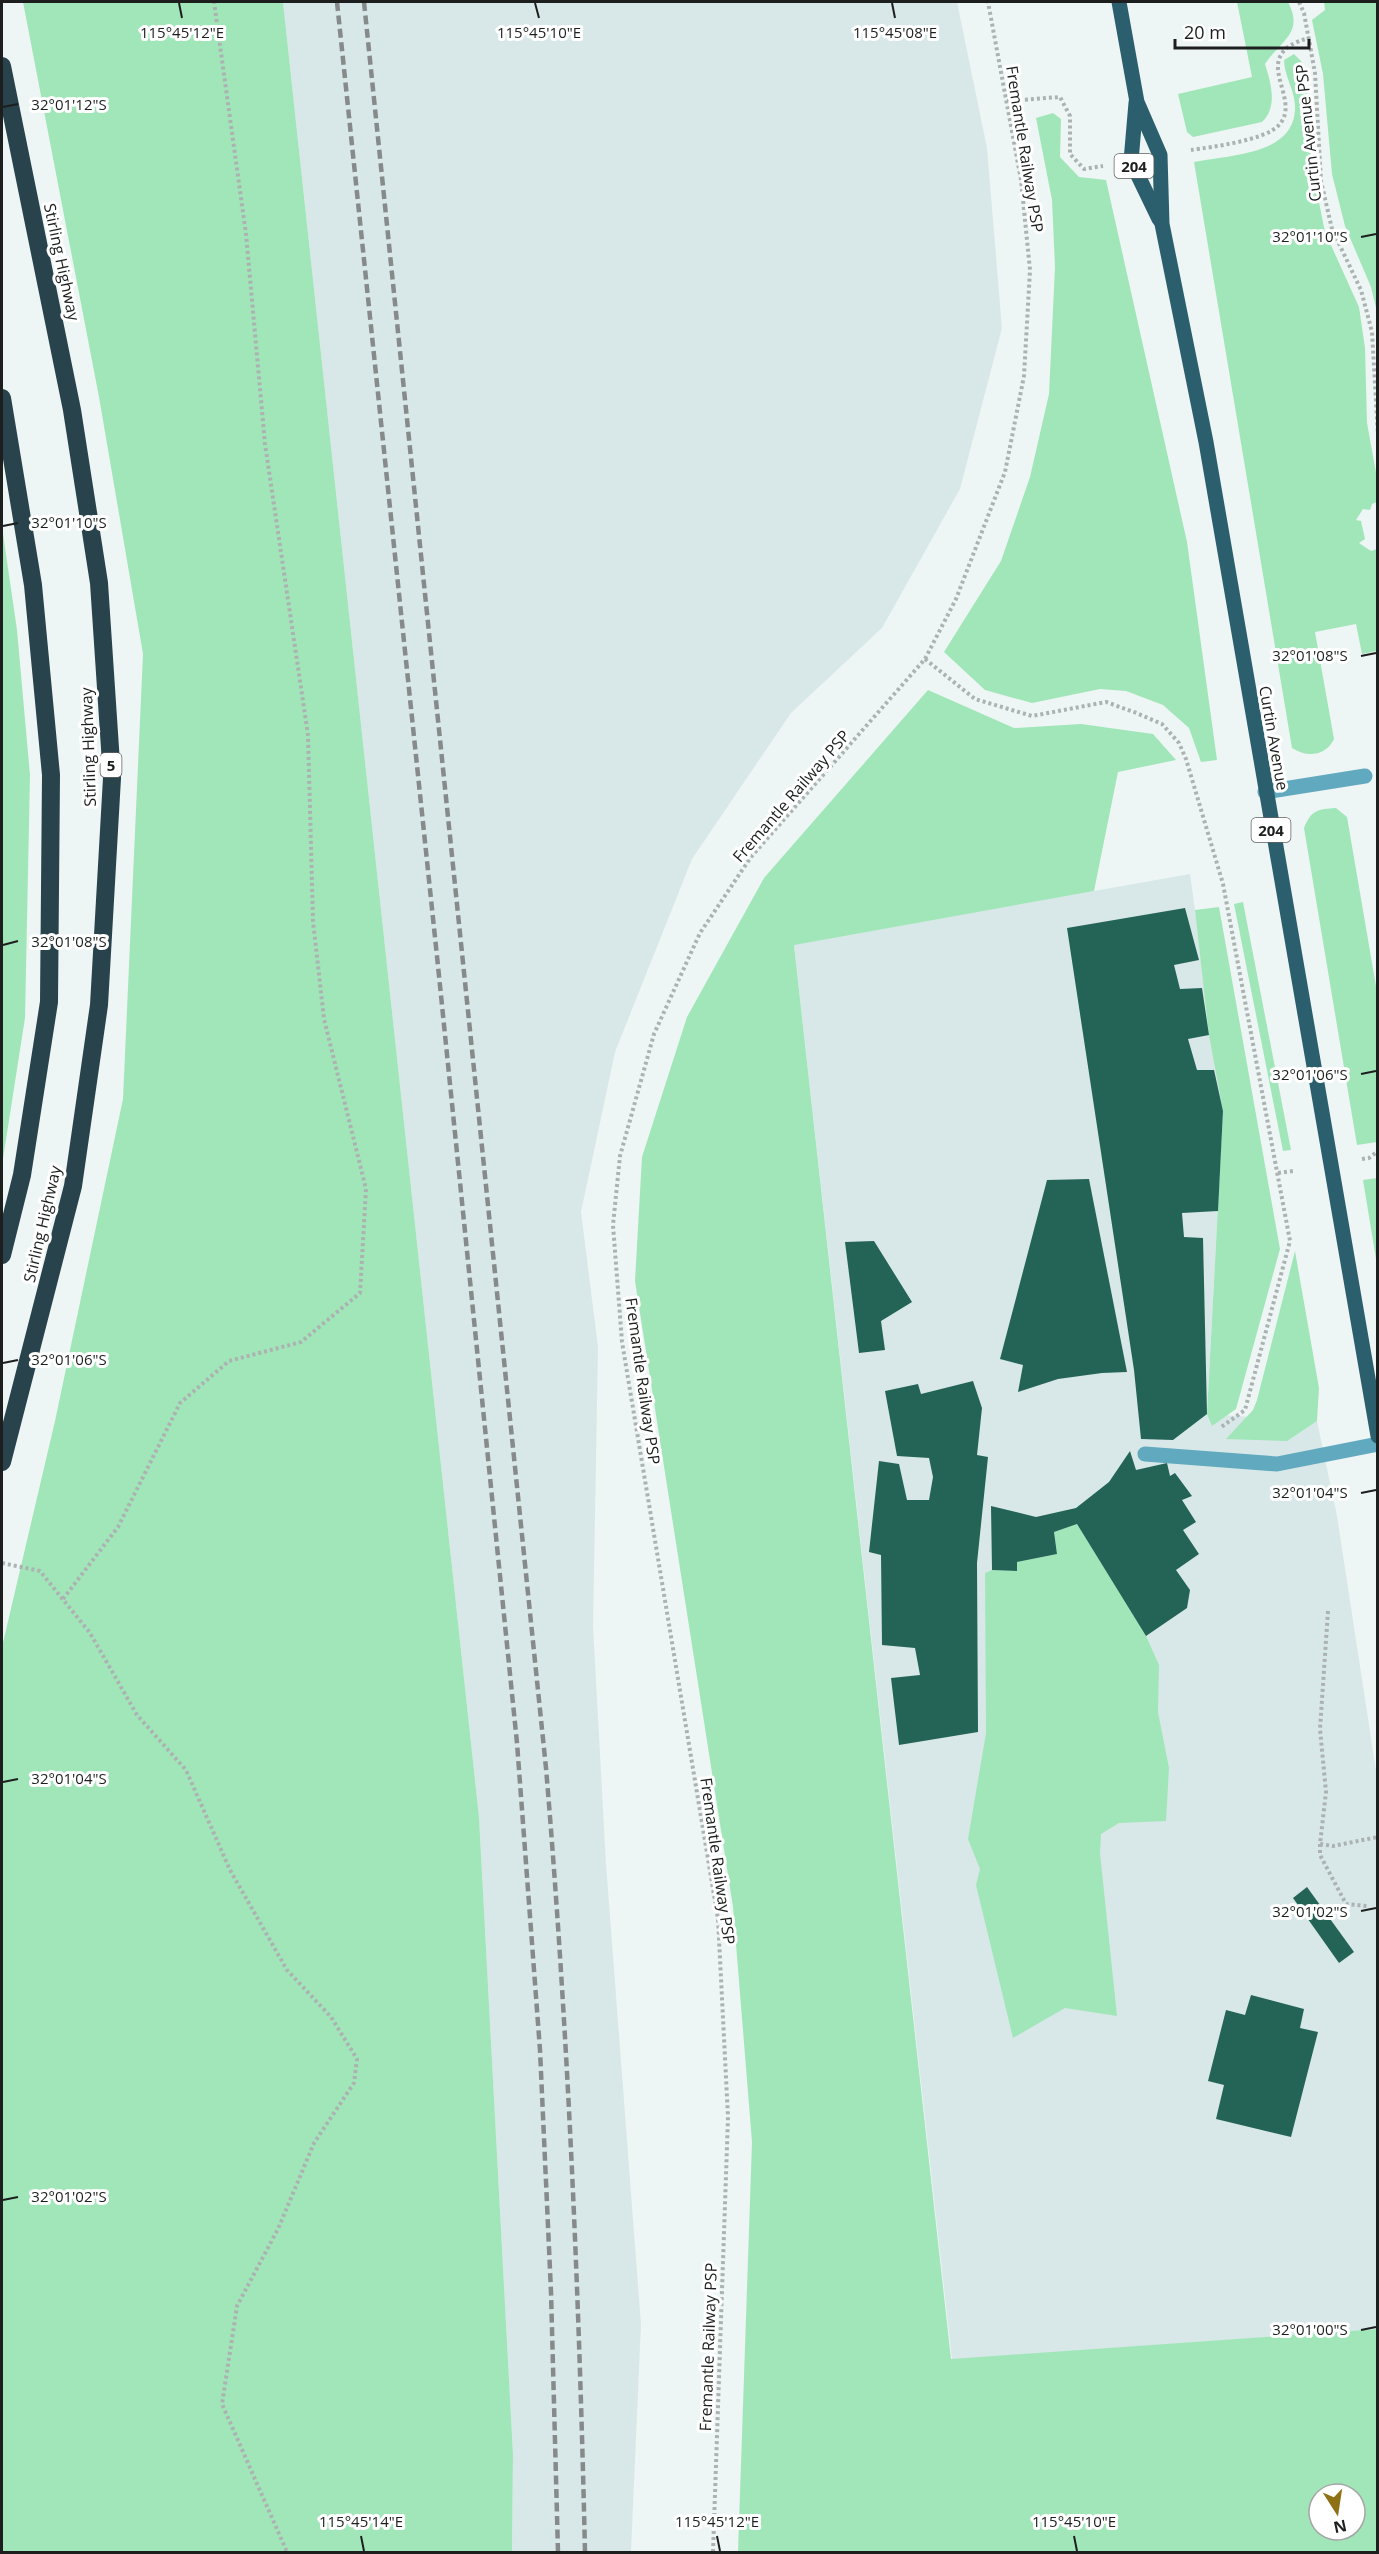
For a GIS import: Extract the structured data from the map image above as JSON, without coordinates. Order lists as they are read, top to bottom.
{
  "streets": {
    "highway": ["Stirling Highway", "5"],
    "main road": ["204", "Curtin Avenue"],
    "path": ["Curtin Avenue PSP", "Fremantle Railway PSP"]
  },
  "scale_bar": "20 m",
  "north": "bottom",
  "coordinates": [
    "115°45'12\"E",
    "115°45'10\"E",
    "115°45'08\"E",
    "32°01'12\"S",
    "32°01'10\"S",
    "32°01'08\"S",
    "32°01'06\"S",
    "32°01'04\"S",
    "32°01'02\"S",
    "32°01'00\"S",
    "115°45'14\"E"
  ]
}
